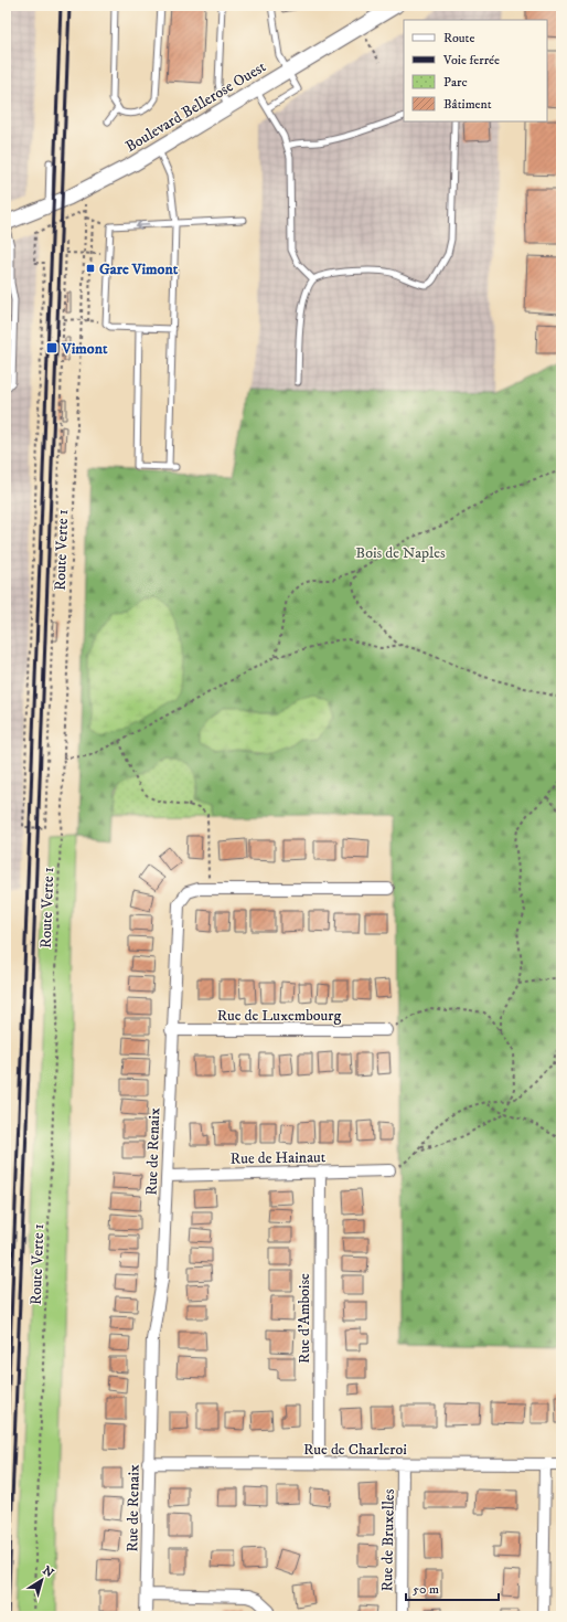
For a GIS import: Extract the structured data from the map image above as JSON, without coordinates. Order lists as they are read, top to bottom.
{
  "streets": {
    "street": [
      "Boulevard Bellerose Ouest",
      "Rue de Luxembourg",
      "Rue de Renaix",
      "Rue de Hainaut",
      "Rue d'Amboise",
      "Rue de Charleroi",
      "Rue de Bruxelles"
    ],
    "path": ["Route Verte 1"]
  },
  "crossings": [
    ["Rue de Luxembourg", "Rue de Renaix"],
    ["Rue de Renaix", "Rue de Hainaut"],
    ["Rue de Renaix", "Rue de Charleroi"],
    ["Rue de Hainaut", "Rue d'Amboise"],
    ["Rue d'Amboise", "Rue de Charleroi"],
    ["Rue de Charleroi", "Rue de Bruxelles"]
  ],
  "parks": ["Bois de Naples"],
  "places": {
    "transit": ["Gare Vimont", "Vimont"]
  },
  "legend": [
    "Route",
    "Voie ferrée",
    "Parc",
    "Bâtiment"
  ],
  "scale_bar": "50 m",
  "north": "top right"
}
